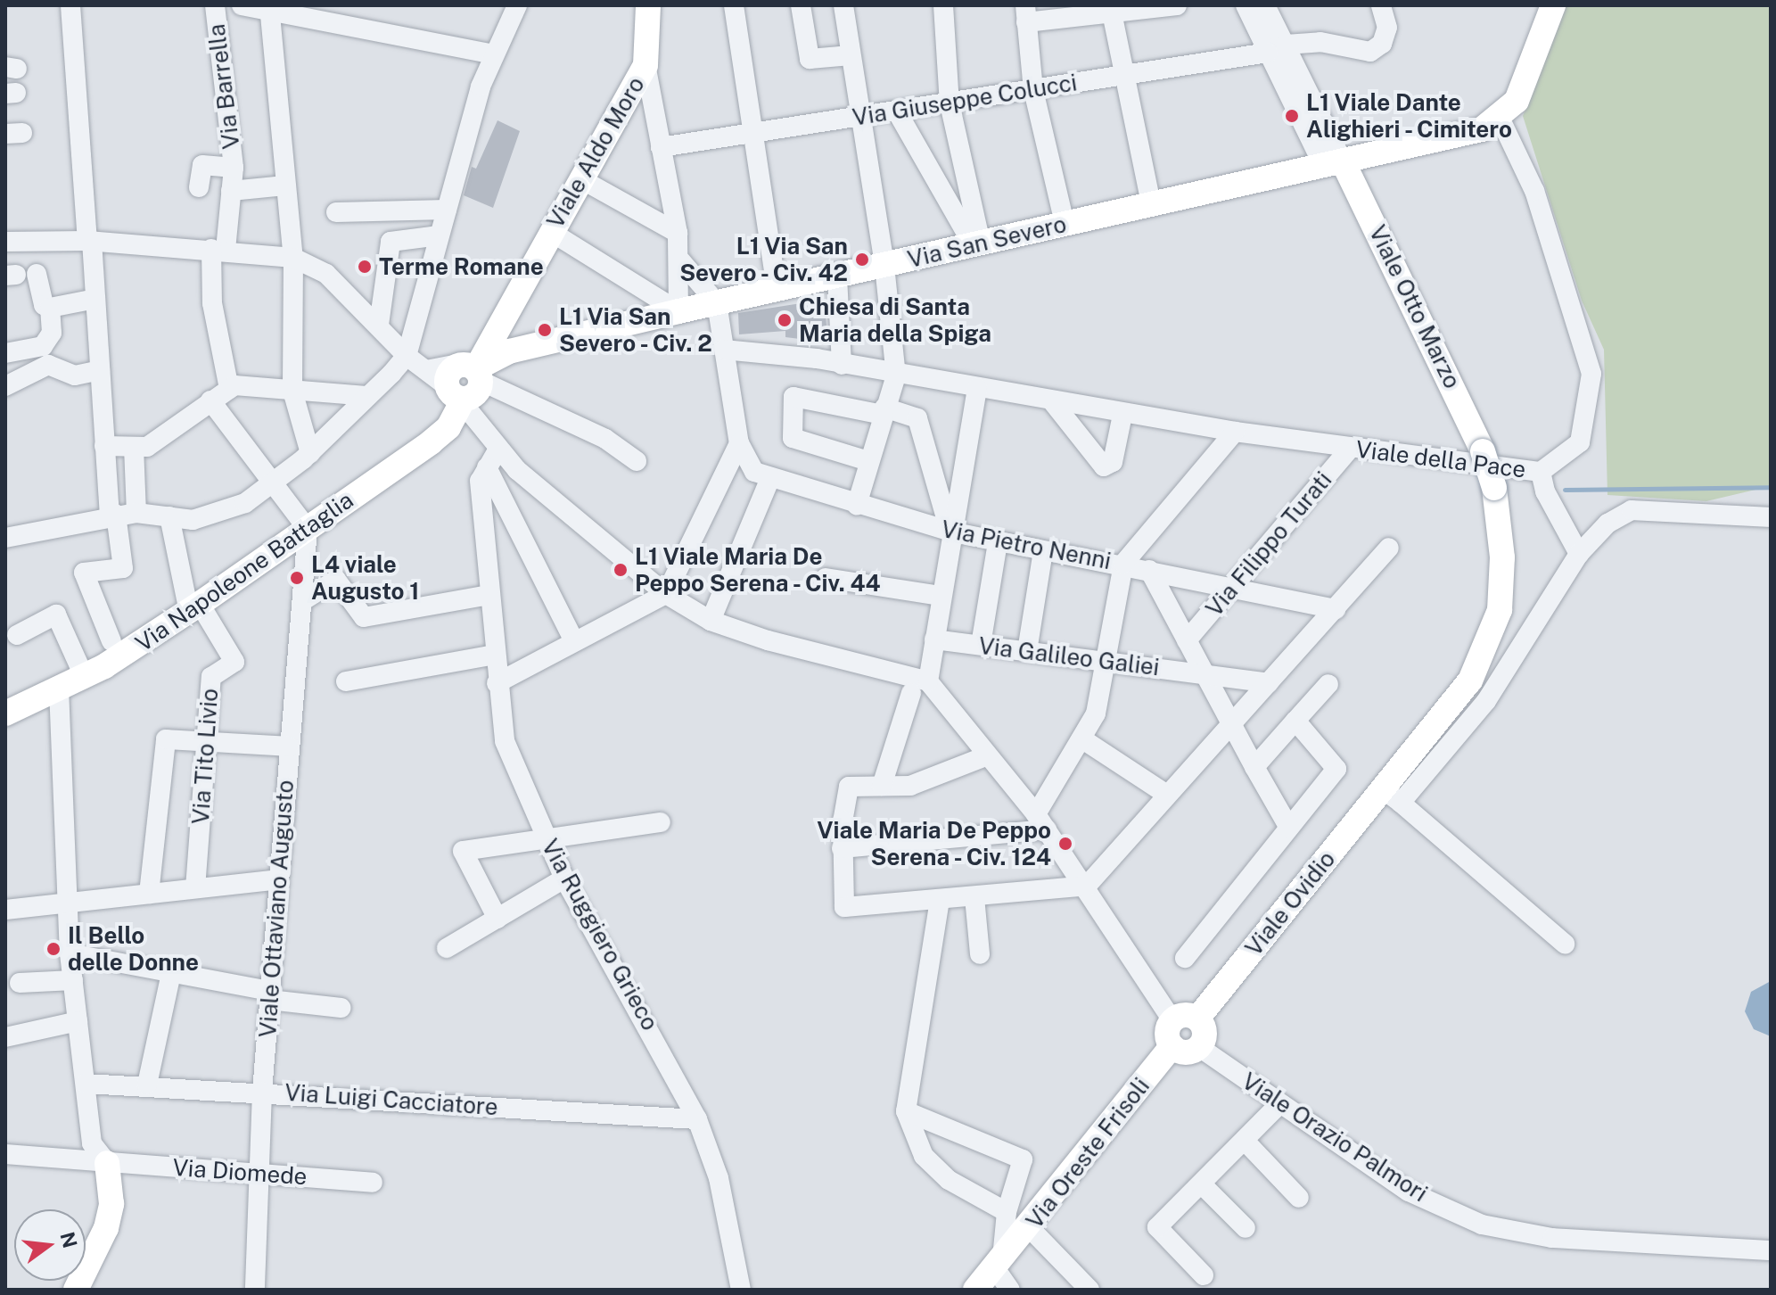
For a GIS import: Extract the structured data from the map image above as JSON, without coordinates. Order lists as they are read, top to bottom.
{
  "streets": {
    "main road": [
      "Viale Aldo Moro",
      "Via San Severo",
      "Viale Otto Marzo",
      "Via Napoleone Battaglia",
      "Viale Ovidio",
      "Via Oreste Frisoli"
    ],
    "street": [
      "Via Barrella",
      "Via Giuseppe Colucci",
      "Viale della Pace",
      "Via Filippo Turati",
      "Via Pietro Nenni",
      "Via Galileo Galiei",
      "Via Tito Livio",
      "Viale Ottaviano Augusto",
      "Via Ruggiero Grieco",
      "Via Luigi Cacciatore",
      "Viale Orazio Palmori",
      "Via Diomede"
    ]
  },
  "crossings": [
    ["Viale Aldo Moro", "Via San Severo"],
    ["Viale Aldo Moro", "Via Napoleone Battaglia"],
    ["Via San Severo", "Viale Otto Marzo"],
    ["Via San Severo", "Viale della Pace"],
    ["Via San Severo", "Via Napoleone Battaglia"],
    ["Viale Otto Marzo", "Viale Ovidio"],
    ["Viale della Pace", "Via Filippo Turati"],
    ["Via Filippo Turati", "Via Pietro Nenni"],
    ["Via Napoleone Battaglia", "Via Tito Livio"],
    ["Via Napoleone Battaglia", "Viale Ottaviano Augusto"],
    ["Viale Ovidio", "Viale Orazio Palmori"],
    ["Viale Ovidio", "Via Oreste Frisoli"],
    ["Viale Ottaviano Augusto", "Via Luigi Cacciatore"],
    ["Viale Ottaviano Augusto", "Via Diomede"],
    ["Via Ruggiero Grieco", "Via Luigi Cacciatore"],
    ["Viale Orazio Palmori", "Via Oreste Frisoli"]
  ],
  "places": [
    "L1 Viale Dante Alighieri - Cimitero",
    "L1 Via San Severo - Civ. 42",
    "Terme Romane",
    "Chiesa di Santa Maria della Spiga",
    "L1 Via San Severo - Civ. 2",
    "L1 Viale Maria De Peppo Serena - Civ. 44",
    "L4 viale Augusto 1",
    "Viale Maria De Peppo Serena - Civ. 124",
    "Il Bello delle Donne"
  ],
  "north": "right"
}
